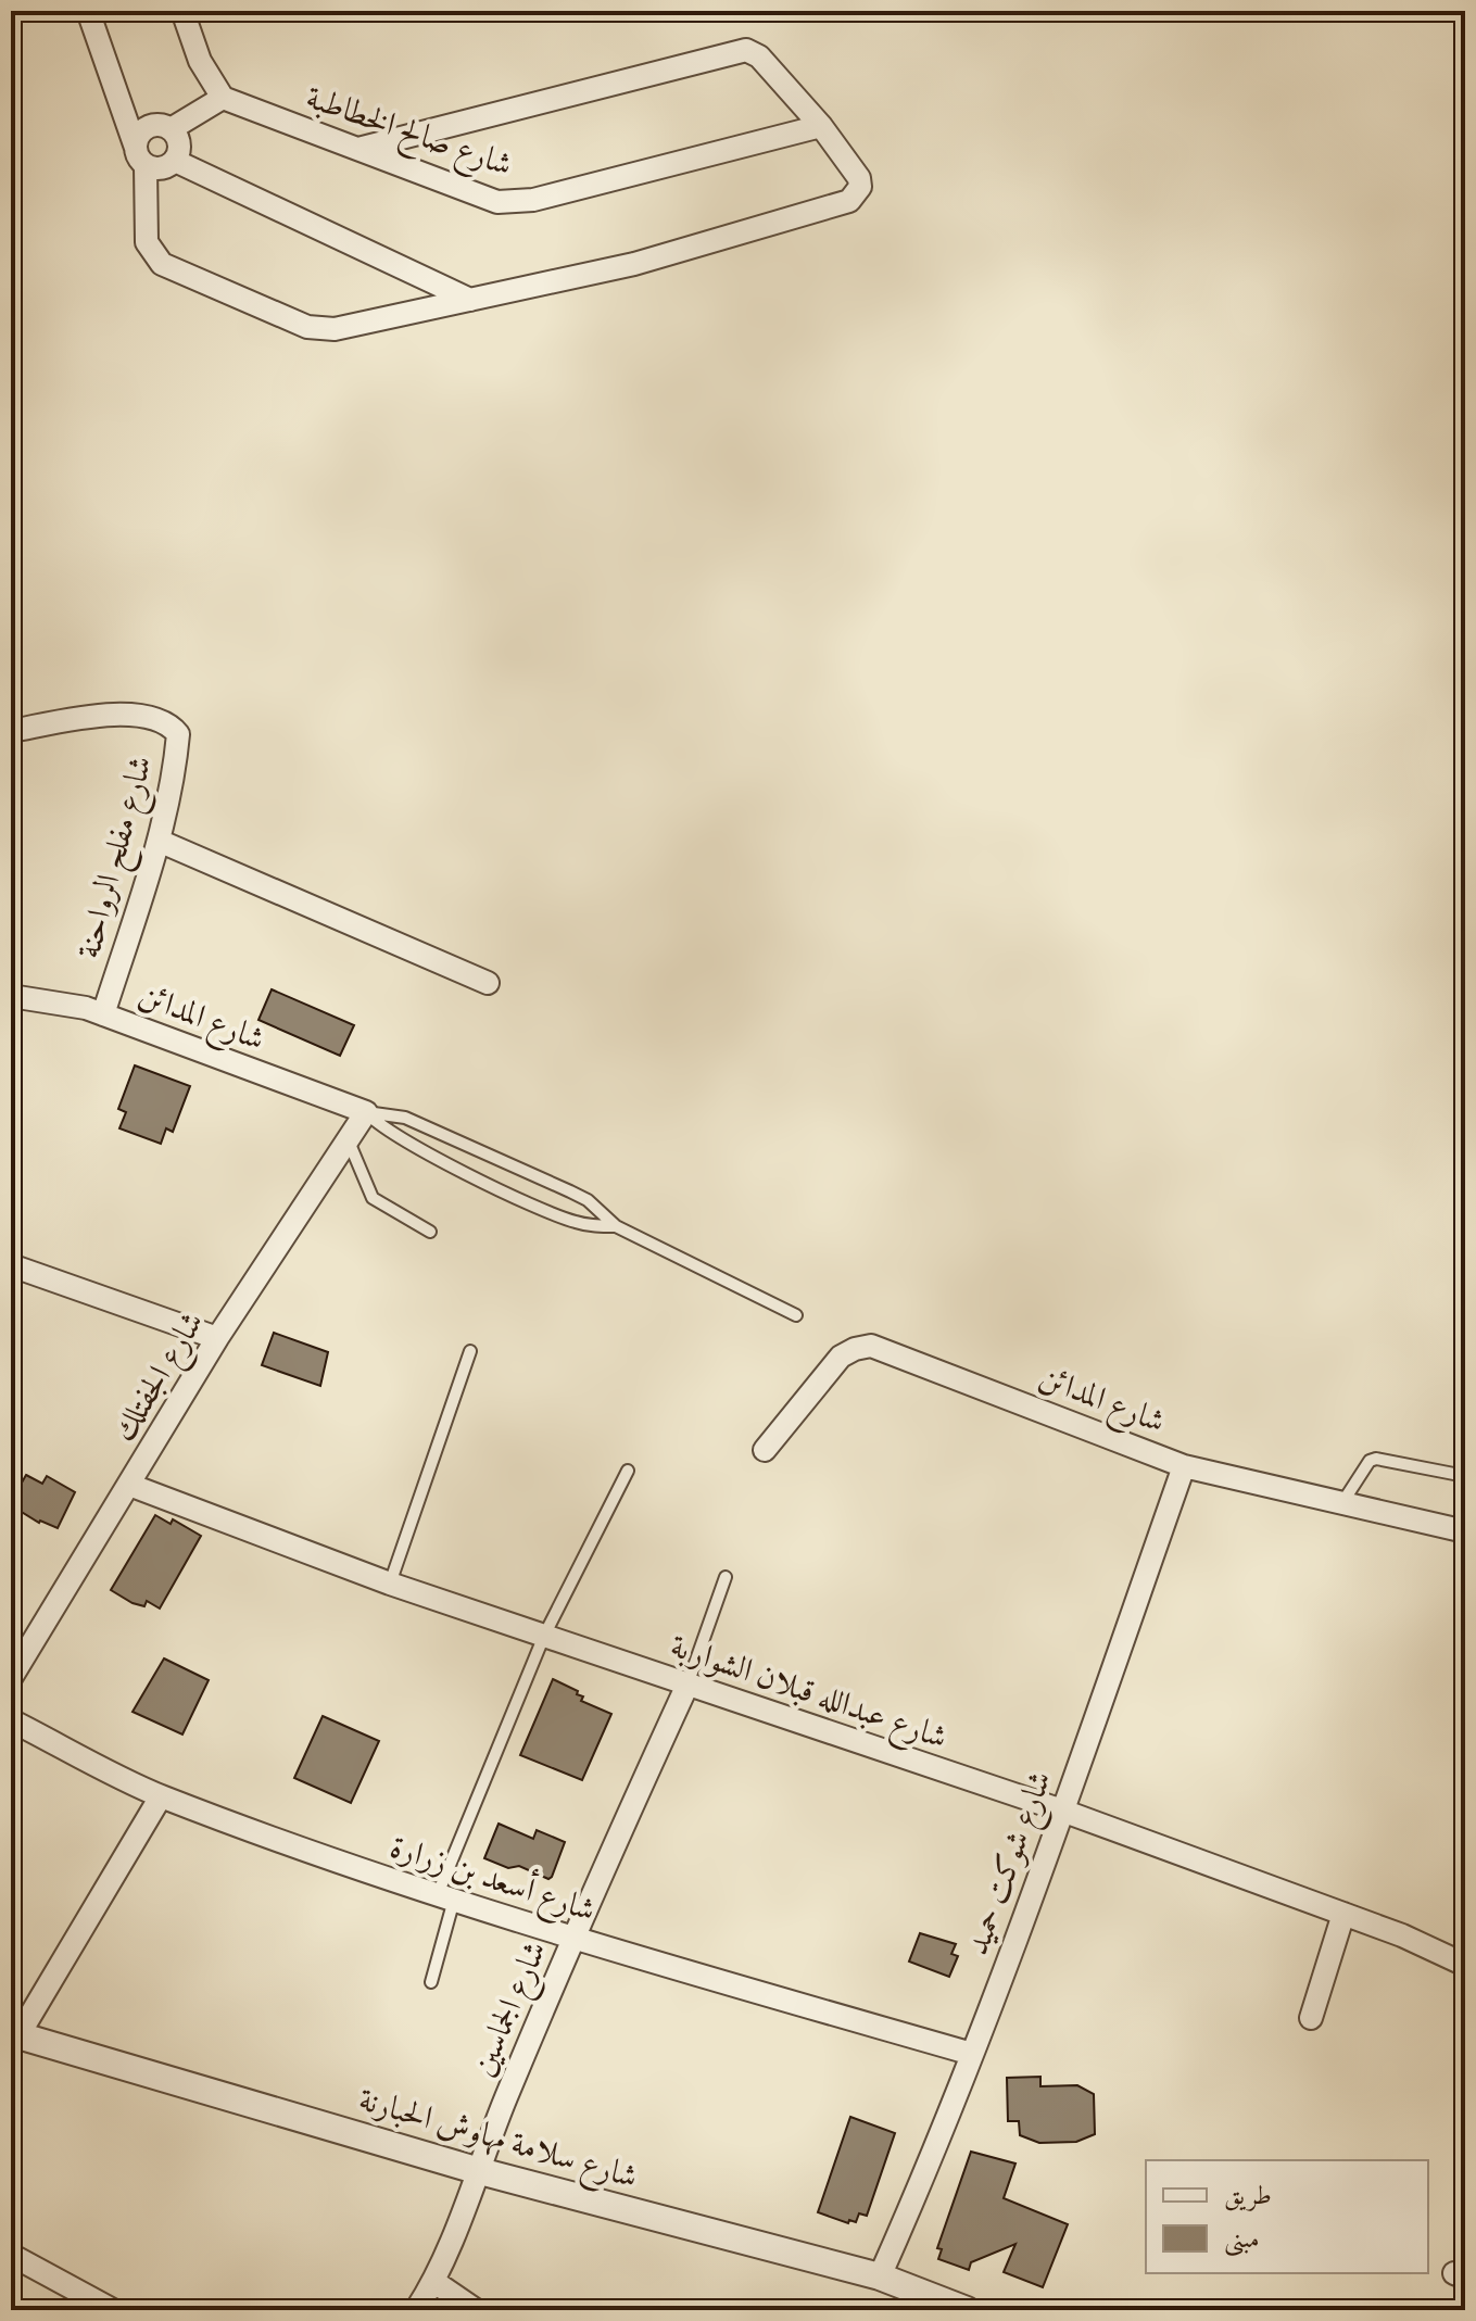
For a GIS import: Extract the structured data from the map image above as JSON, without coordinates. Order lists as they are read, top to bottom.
{
  "streets": {
    "street": [
      "شارع صالح الخطاطبة",
      "شارع مفلح الرواحنة",
      "شارع المدائن",
      "شارع الجفتلك",
      "شارع عبدالله قبلان الشواربة",
      "شارع شوكت حميد",
      "شارع أسعد بن زرارة",
      "شارع الجماسين",
      "شارع سلامة مهاوش الحبارنة"
    ]
  },
  "crossings": [
    ["شارع مفلح الرواحنة", "شارع المدائن"],
    ["شارع المدائن", "شارع الجفتلك"],
    ["شارع المدائن", "شارع شوكت حميد"],
    ["شارع الجفتلك", "شارع عبدالله قبلان الشواربة"],
    ["شارع عبدالله قبلان الشواربة", "شارع شوكت حميد"],
    ["شارع عبدالله قبلان الشواربة", "شارع الجماسين"],
    ["شارع شوكت حميد", "شارع أسعد بن زرارة"],
    ["شارع شوكت حميد", "شارع سلامة مهاوش الحبارنة"],
    ["شارع أسعد بن زرارة", "شارع الجماسين"],
    ["شارع الجماسين", "شارع سلامة مهاوش الحبارنة"]
  ],
  "legend": ["طريق", "مبنى"]
}
